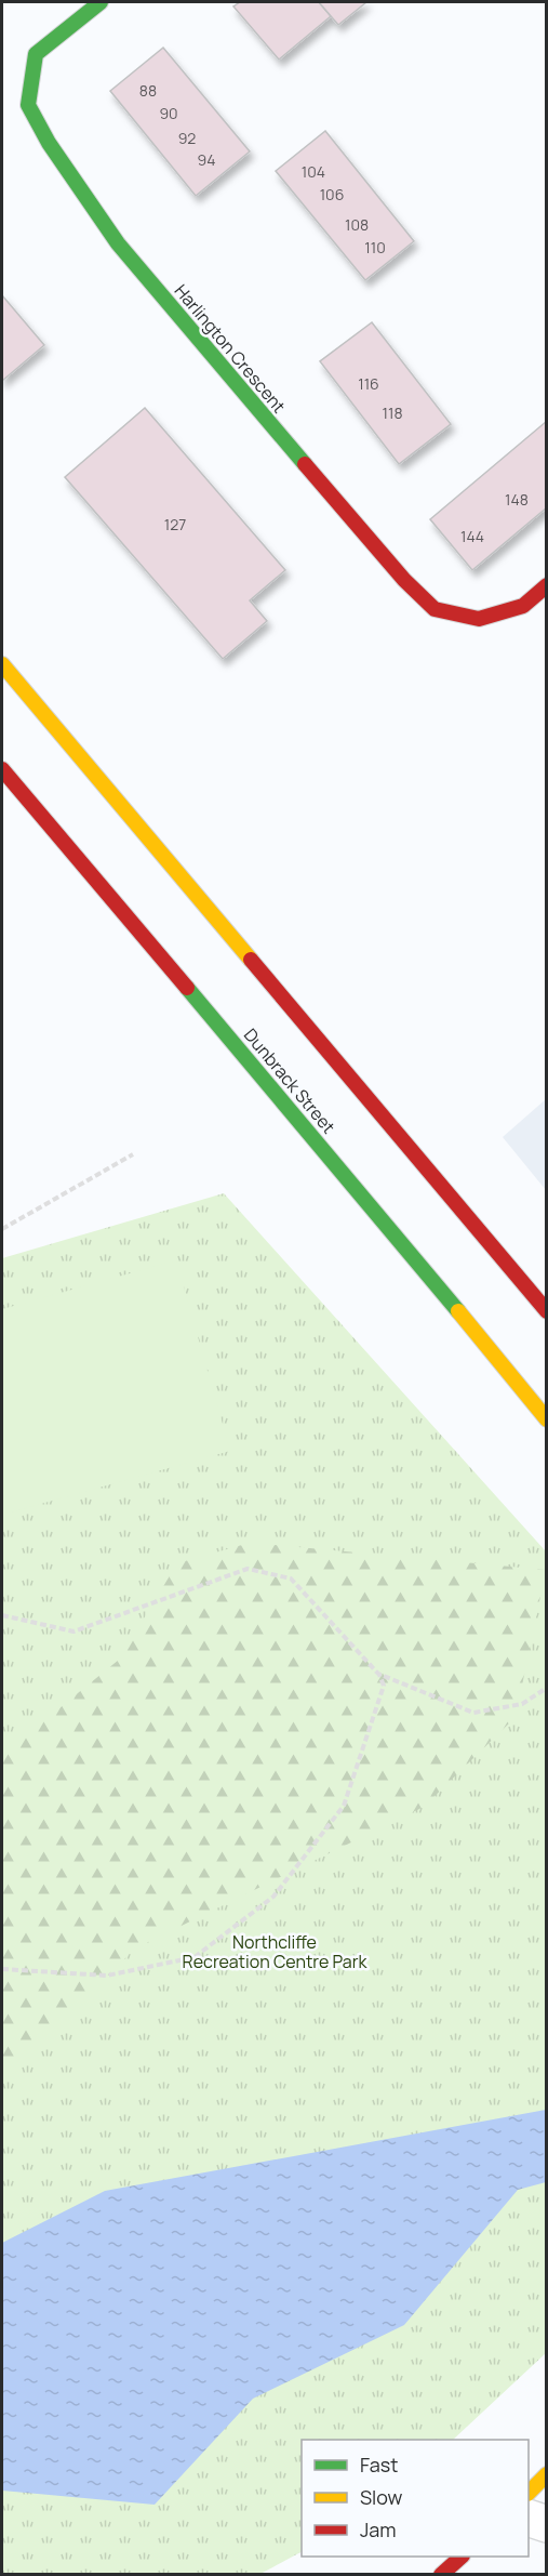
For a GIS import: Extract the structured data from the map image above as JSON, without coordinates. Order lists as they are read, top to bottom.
{
  "streets": {
    "main road": ["Harlington Crescent", "Dunbrack Street"]
  },
  "parks": ["Northcliffe Recreation Centre Park"],
  "house_numbers": [
    "88",
    "90",
    "92",
    "94",
    "104",
    "106",
    "108",
    "110",
    "116",
    "118",
    "148",
    "127",
    "144"
  ],
  "legend": ["Fast", "Slow", "Jam"]
}
